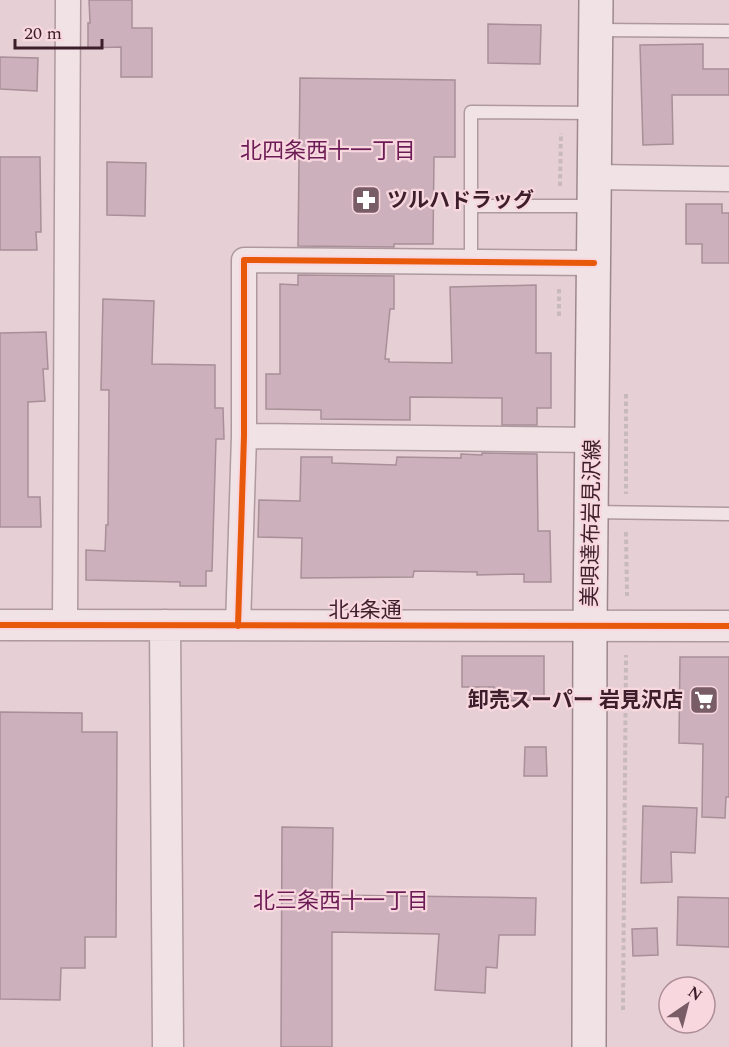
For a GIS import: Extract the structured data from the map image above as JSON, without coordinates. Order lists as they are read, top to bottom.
{
  "streets": {
    "main road": ["美唄達布岩見沢線"],
    "street": ["北4条通"]
  },
  "crossings": [
    ["美唄達布岩見沢線", "北4条通"]
  ],
  "districts": ["北四条西十一丁目", "北三条西十一丁目"],
  "places": {
    "pharmacy": ["ツルハドラッグ"],
    "supermarket": ["卸売スーパー 岩見沢店"]
  },
  "scale_bar": "20 m",
  "north": "top right"
}
